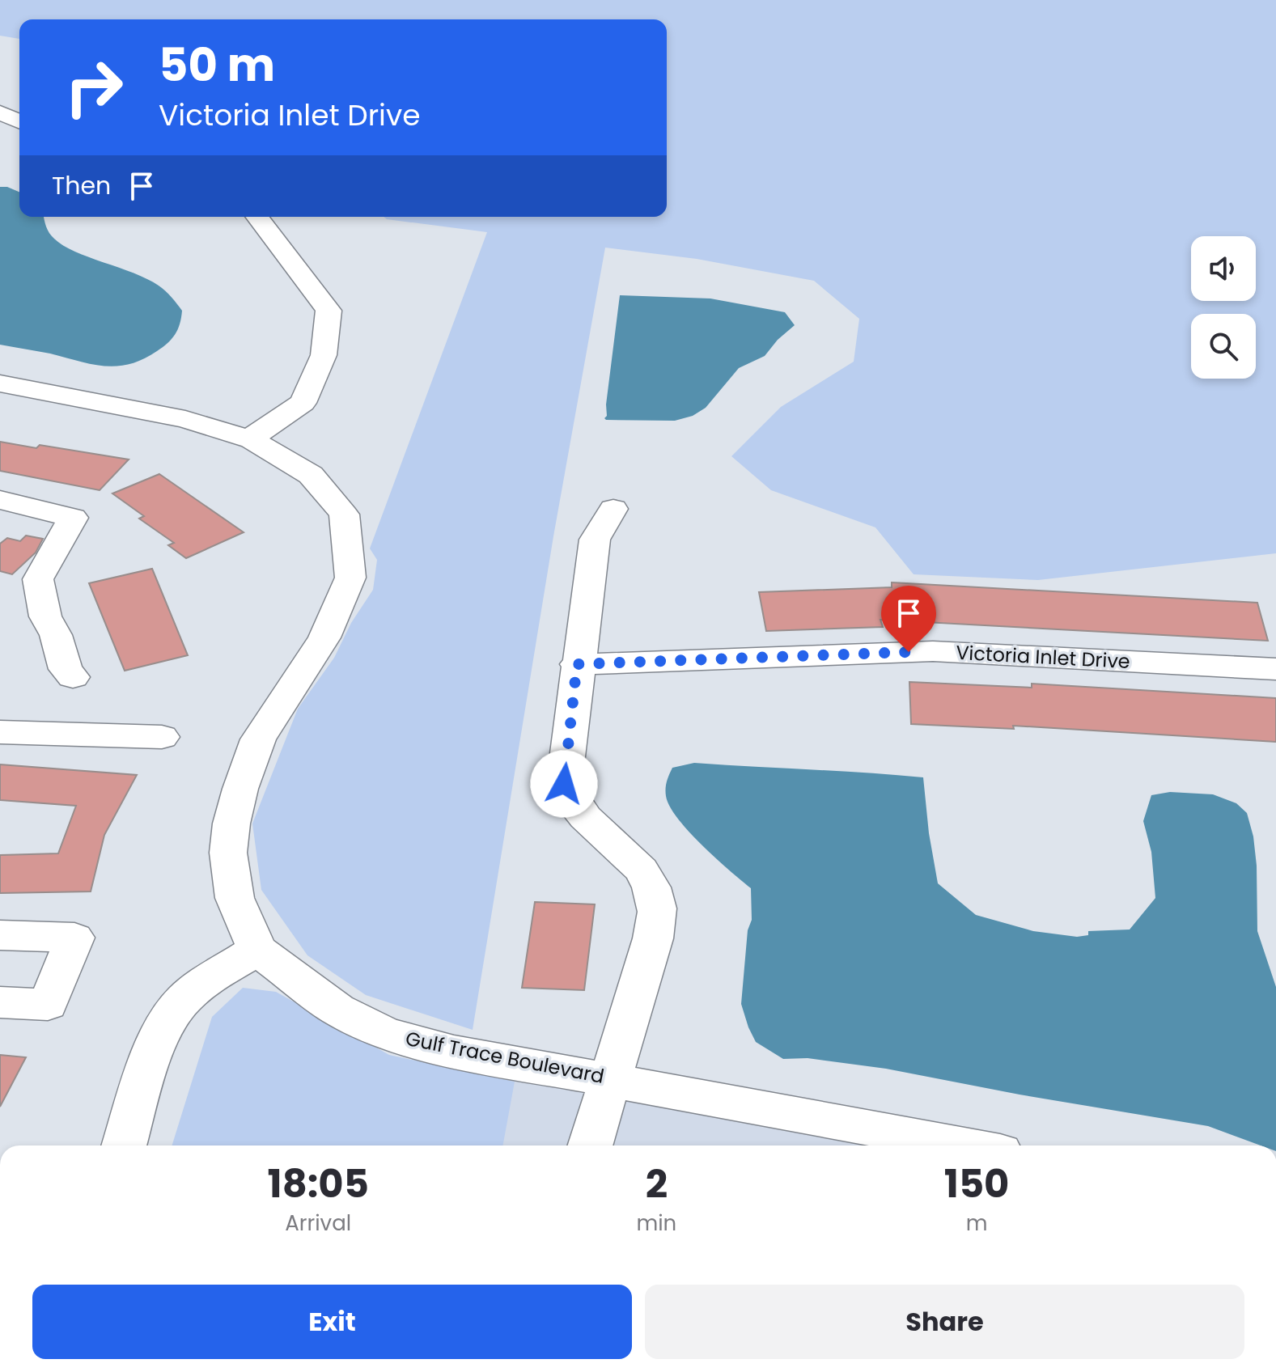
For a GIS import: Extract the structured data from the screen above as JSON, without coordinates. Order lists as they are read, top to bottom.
{
  "streets": {
    "street": ["Victoria Inlet Drive", "Gulf Trace Boulevard"]
  },
  "page": {
    "turn": ["50 m", "Victoria Inlet Drive"],
    "then": "Then",
    "eta": [
      "18:05",
      "Arrival",
      "2",
      "min",
      "150",
      "m"
    ],
    "buttons": ["Exit", "Share"]
  }
}
